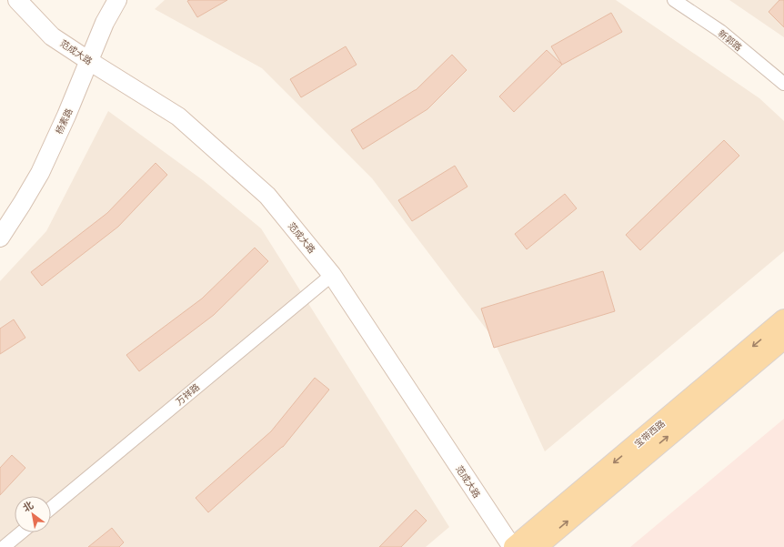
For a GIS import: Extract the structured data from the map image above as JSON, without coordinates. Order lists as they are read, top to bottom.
{
  "streets": {
    "main road": ["宝带西路"],
    "street": [
      "新郭路",
      "范成大路",
      "杨素路",
      "万祥路"
    ]
  },
  "crossings": [
    ["范成大路", "杨素路"],
    ["范成大路", "万祥路"],
    ["范成大路", "宝带西路"]
  ],
  "north": "top left"
}
